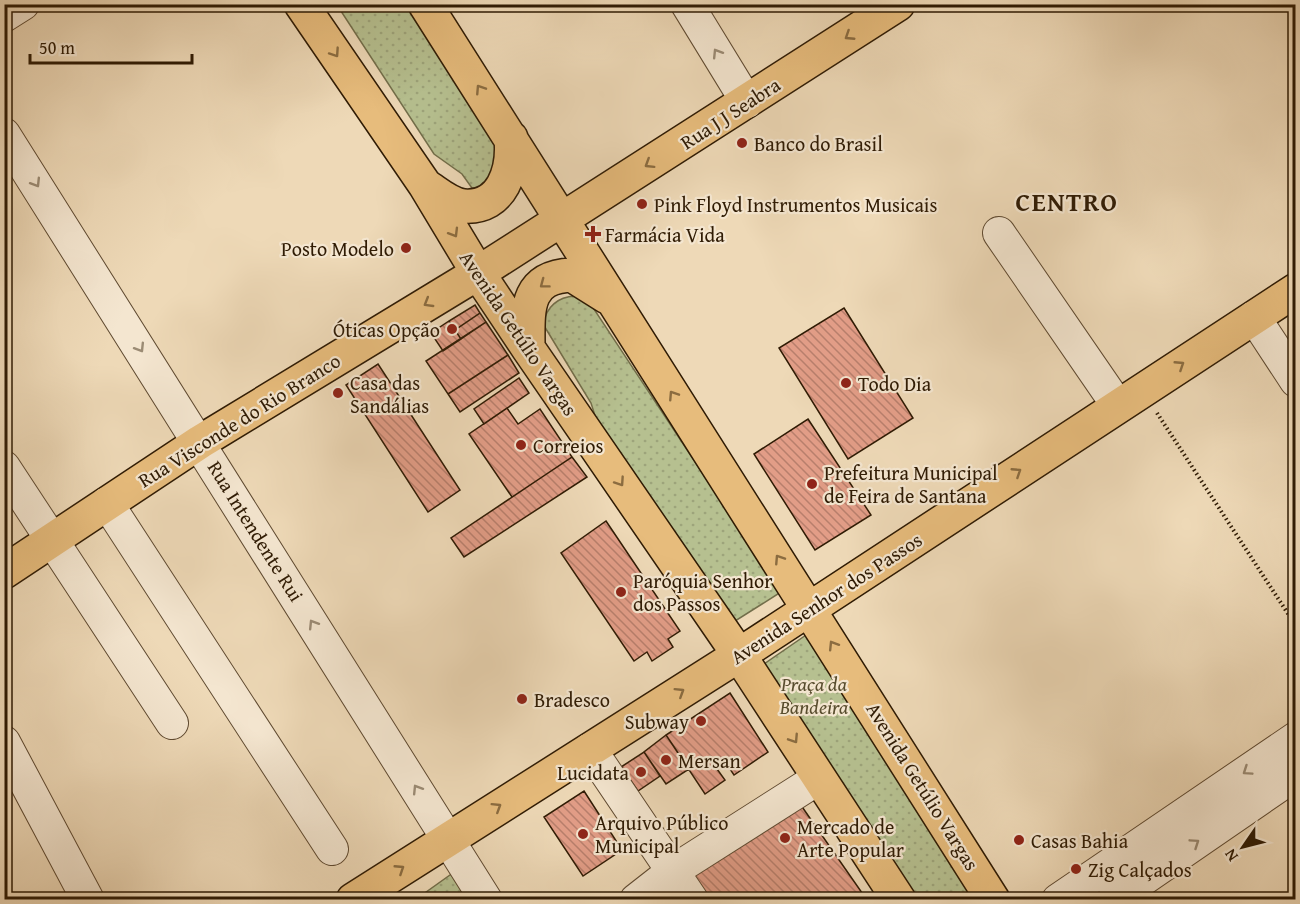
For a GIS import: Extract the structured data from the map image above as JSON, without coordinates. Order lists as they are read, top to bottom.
{
  "streets": {
    "main road": [
      "Rua J J Seabra",
      "Avenida Getúlio Vargas",
      "Rua Visconde do Rio Branco",
      "Avenida Senhor dos Passos"
    ],
    "street": ["Rua Intendente Rui"]
  },
  "crossings": [
    ["Rua J J Seabra", "Avenida Getúlio Vargas"],
    ["Rua J J Seabra", "Rua Visconde do Rio Branco"],
    ["Avenida Getúlio Vargas", "Rua Visconde do Rio Branco"],
    ["Avenida Getúlio Vargas", "Avenida Senhor dos Passos"],
    ["Rua Visconde do Rio Branco", "Rua Intendente Rui"],
    ["Rua Intendente Rui", "Avenida Senhor dos Passos"]
  ],
  "one_way": ["Rua J J Seabra", "Rua Visconde do Rio Branco", "Avenida Senhor dos Passos"],
  "districts": ["CENTRO"],
  "parks": ["Praça da Bandeira"],
  "places": {
    "other": [
      "Banco do Brasil",
      "Pink Floyd Instrumentos Musicais",
      "Posto Modelo",
      "Óticas Opção",
      "Todo Dia",
      "Casa das Sandálias",
      "Correios",
      "Prefeitura Municipal de Feira de Santana",
      "Paróquia Senhor dos Passos",
      "Bradesco",
      "Subway",
      "Mersan",
      "Lucidata",
      "Arquivo Público Municipal",
      "Mercado de Arte Popular",
      "Casas Bahia",
      "Zig Calçados"
    ],
    "health": ["Farmácia Vida"]
  },
  "scale_bar": "50 m",
  "north": "bottom left"
}
